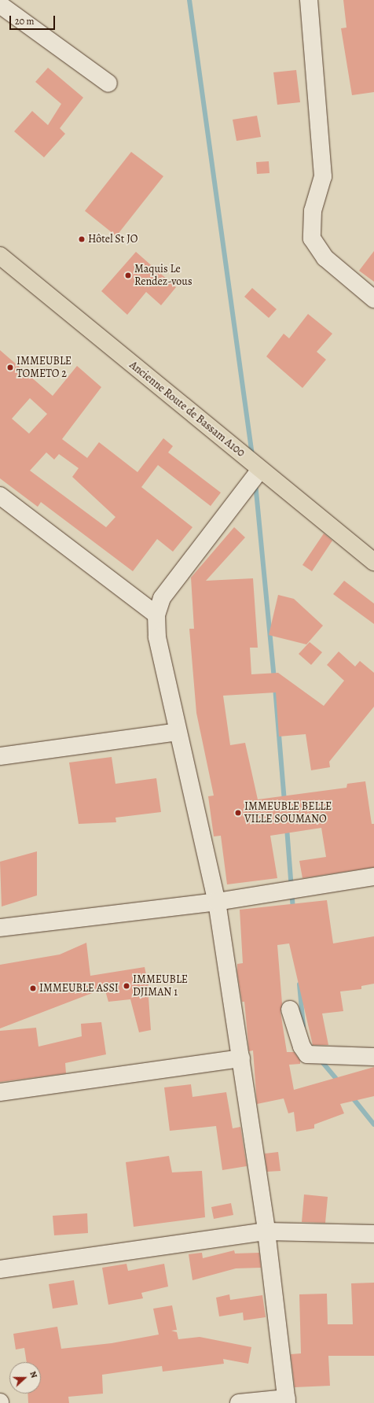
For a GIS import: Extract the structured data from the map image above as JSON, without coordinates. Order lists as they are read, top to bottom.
{
  "streets": {
    "main road": ["Ancienne Route de Bassam A100"]
  },
  "places": [
    "Hôtel St JO",
    "Maquis Le Rendez-vous",
    "IMMEUBLE TOMETO 2",
    "IMMEUBLE BELLE VILLE SOUMANO",
    "IMMEUBLE DJIMAN 1",
    "IMMEUBLE ASSI"
  ],
  "scale_bar": "20 m",
  "north": "right"
}
